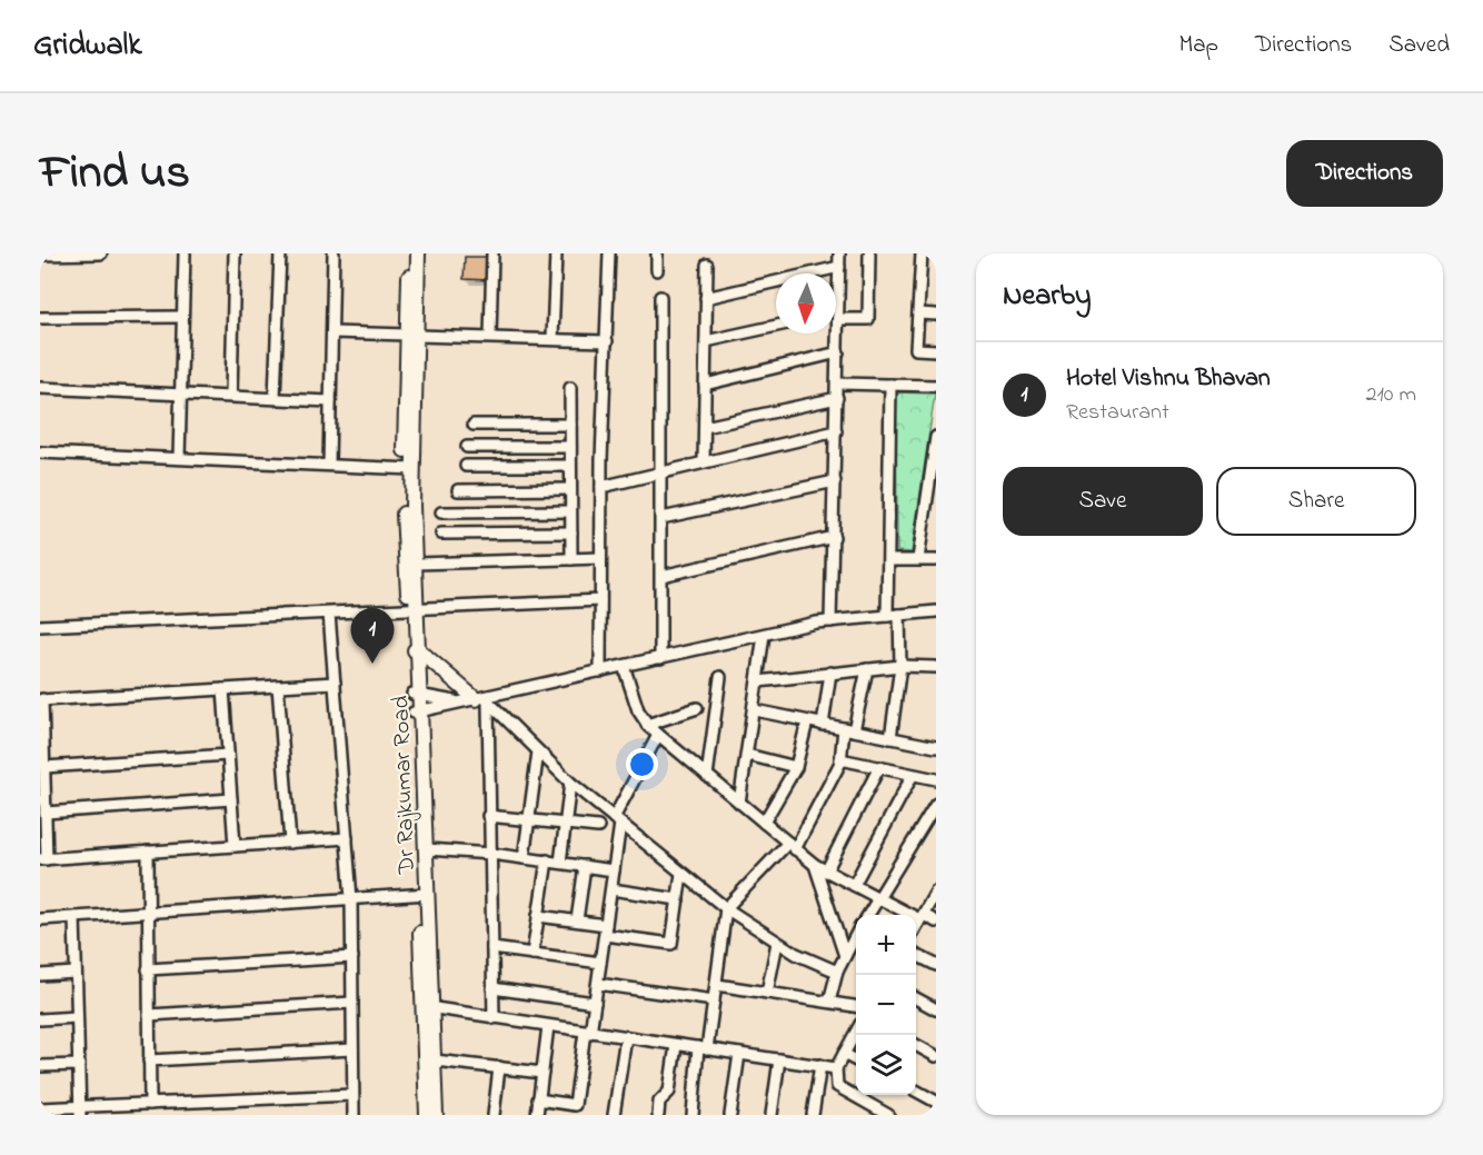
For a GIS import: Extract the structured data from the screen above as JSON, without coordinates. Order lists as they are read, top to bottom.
{
  "streets": {
    "main road": ["Dr Rajkumar Road"]
  },
  "north": "bottom",
  "page": {
    "header": "Gridwalk",
    "nav": ["Map", "Directions", "Saved"],
    "title": "Find us",
    "buttons": [
      "Directions",
      ["Save", "Share"]
    ],
    "heading": "Nearby",
    "list": [
      {
        "mark": "1",
        "name": "Hotel Vishnu Bhavan",
        "note": "Restaurant",
        "value": "210 m"
      }
    ],
    "pins": "1",
    "map_buttons": ["+", "−"]
  }
}
